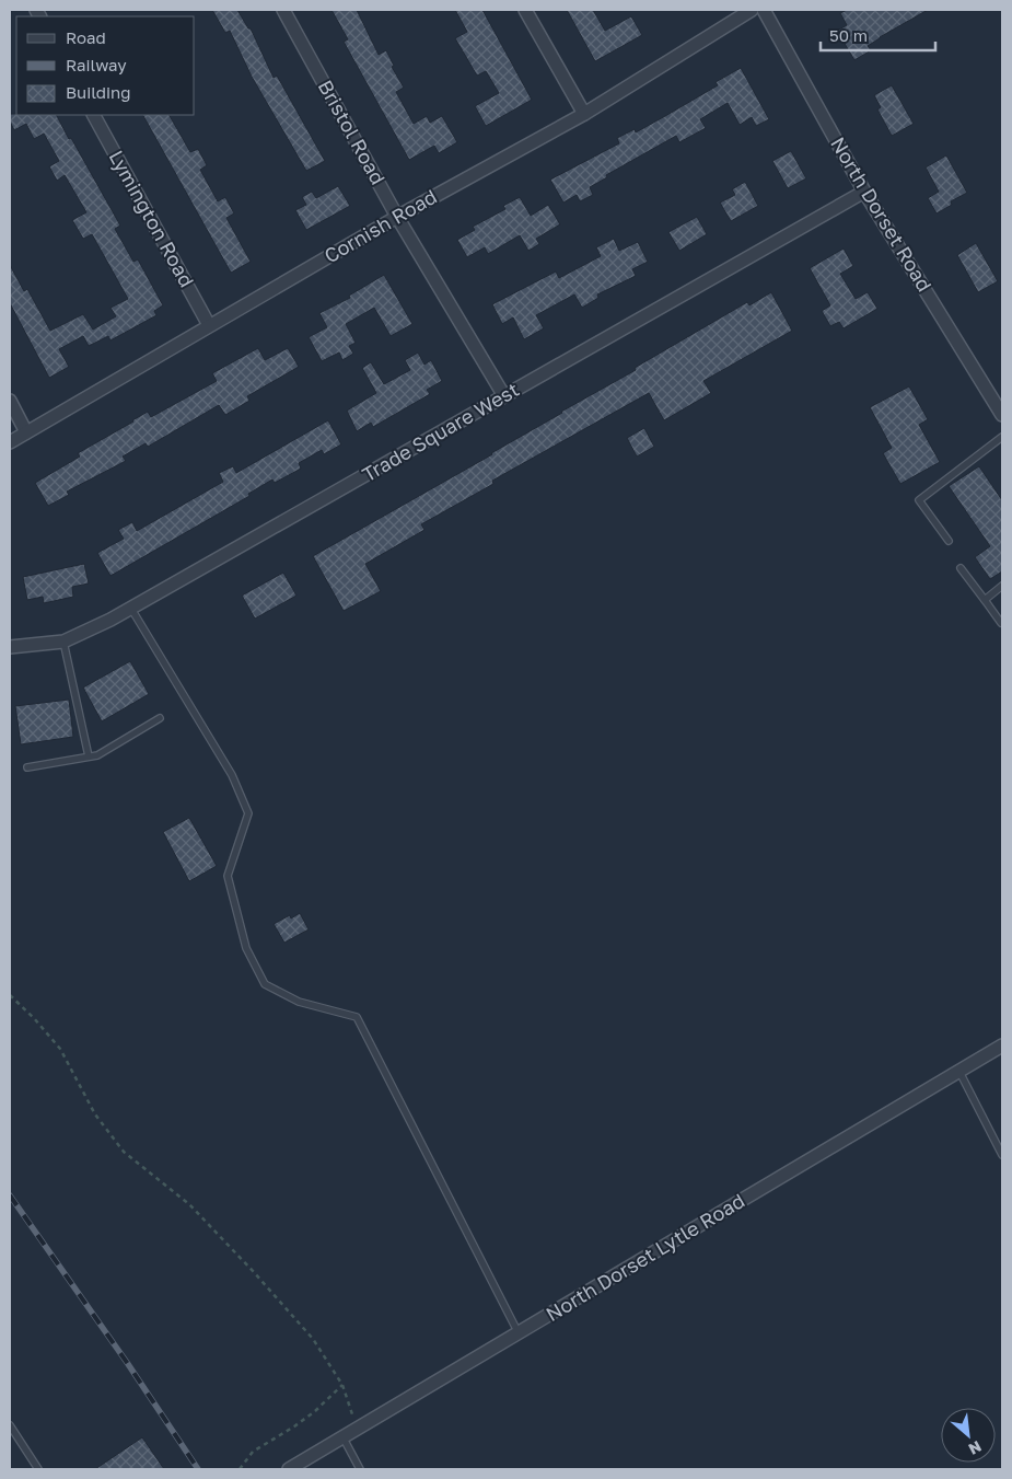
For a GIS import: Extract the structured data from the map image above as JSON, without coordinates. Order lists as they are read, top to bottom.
{
  "streets": {
    "street": [
      "Bristol Road",
      "North Dorset Road",
      "Lymington Road",
      "Cornish Road",
      "Trade Square West",
      "North Dorset Lytle Road"
    ]
  },
  "crossings": [
    ["Bristol Road", "Cornish Road"],
    ["Bristol Road", "Trade Square West"],
    ["North Dorset Road", "Trade Square West"],
    ["Lymington Road", "Cornish Road"]
  ],
  "legend": ["Road", "Railway", "Building"],
  "scale_bar": "50 m",
  "north": "bottom right"
}
